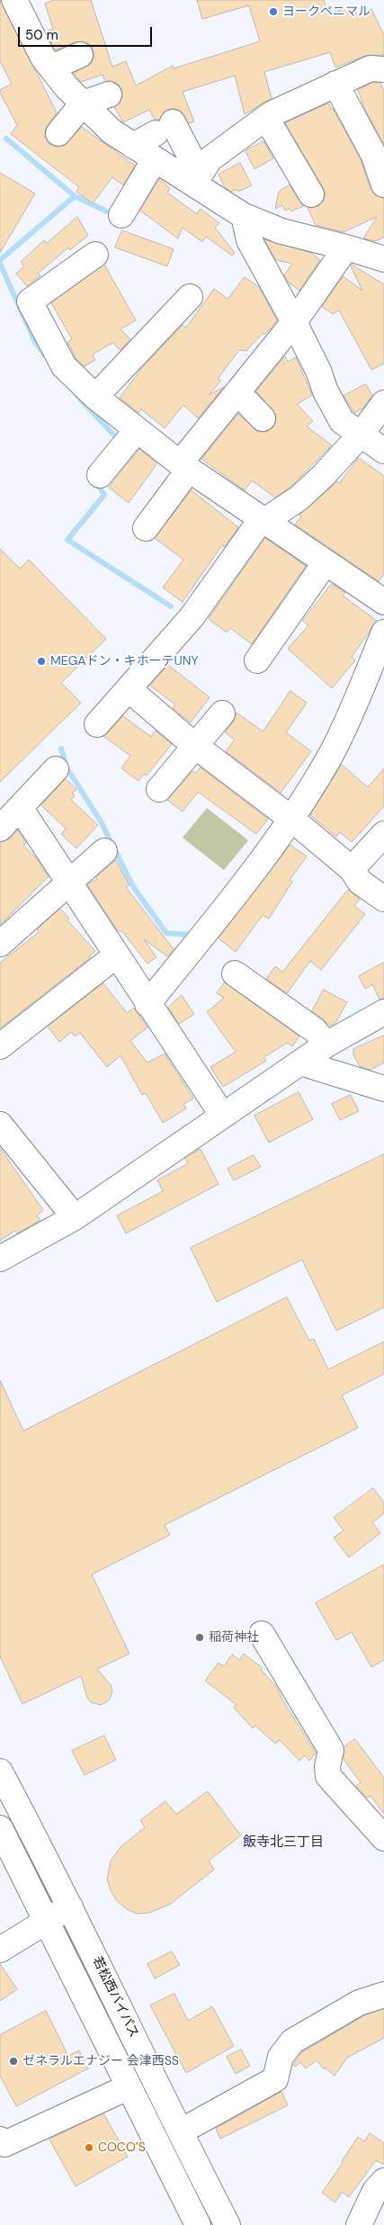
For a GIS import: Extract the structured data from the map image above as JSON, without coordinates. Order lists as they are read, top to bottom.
{
  "streets": {
    "main road": ["若松西バイパス"]
  },
  "districts": ["飯寺北三丁目"],
  "places": [
    "ヨークベニマル",
    "MEGAドン・キホーテUNY",
    "稲荷神社",
    "ゼネラルエナジー 会津西SS",
    "COCO’S"
  ],
  "scale_bar": "50 m"
}
